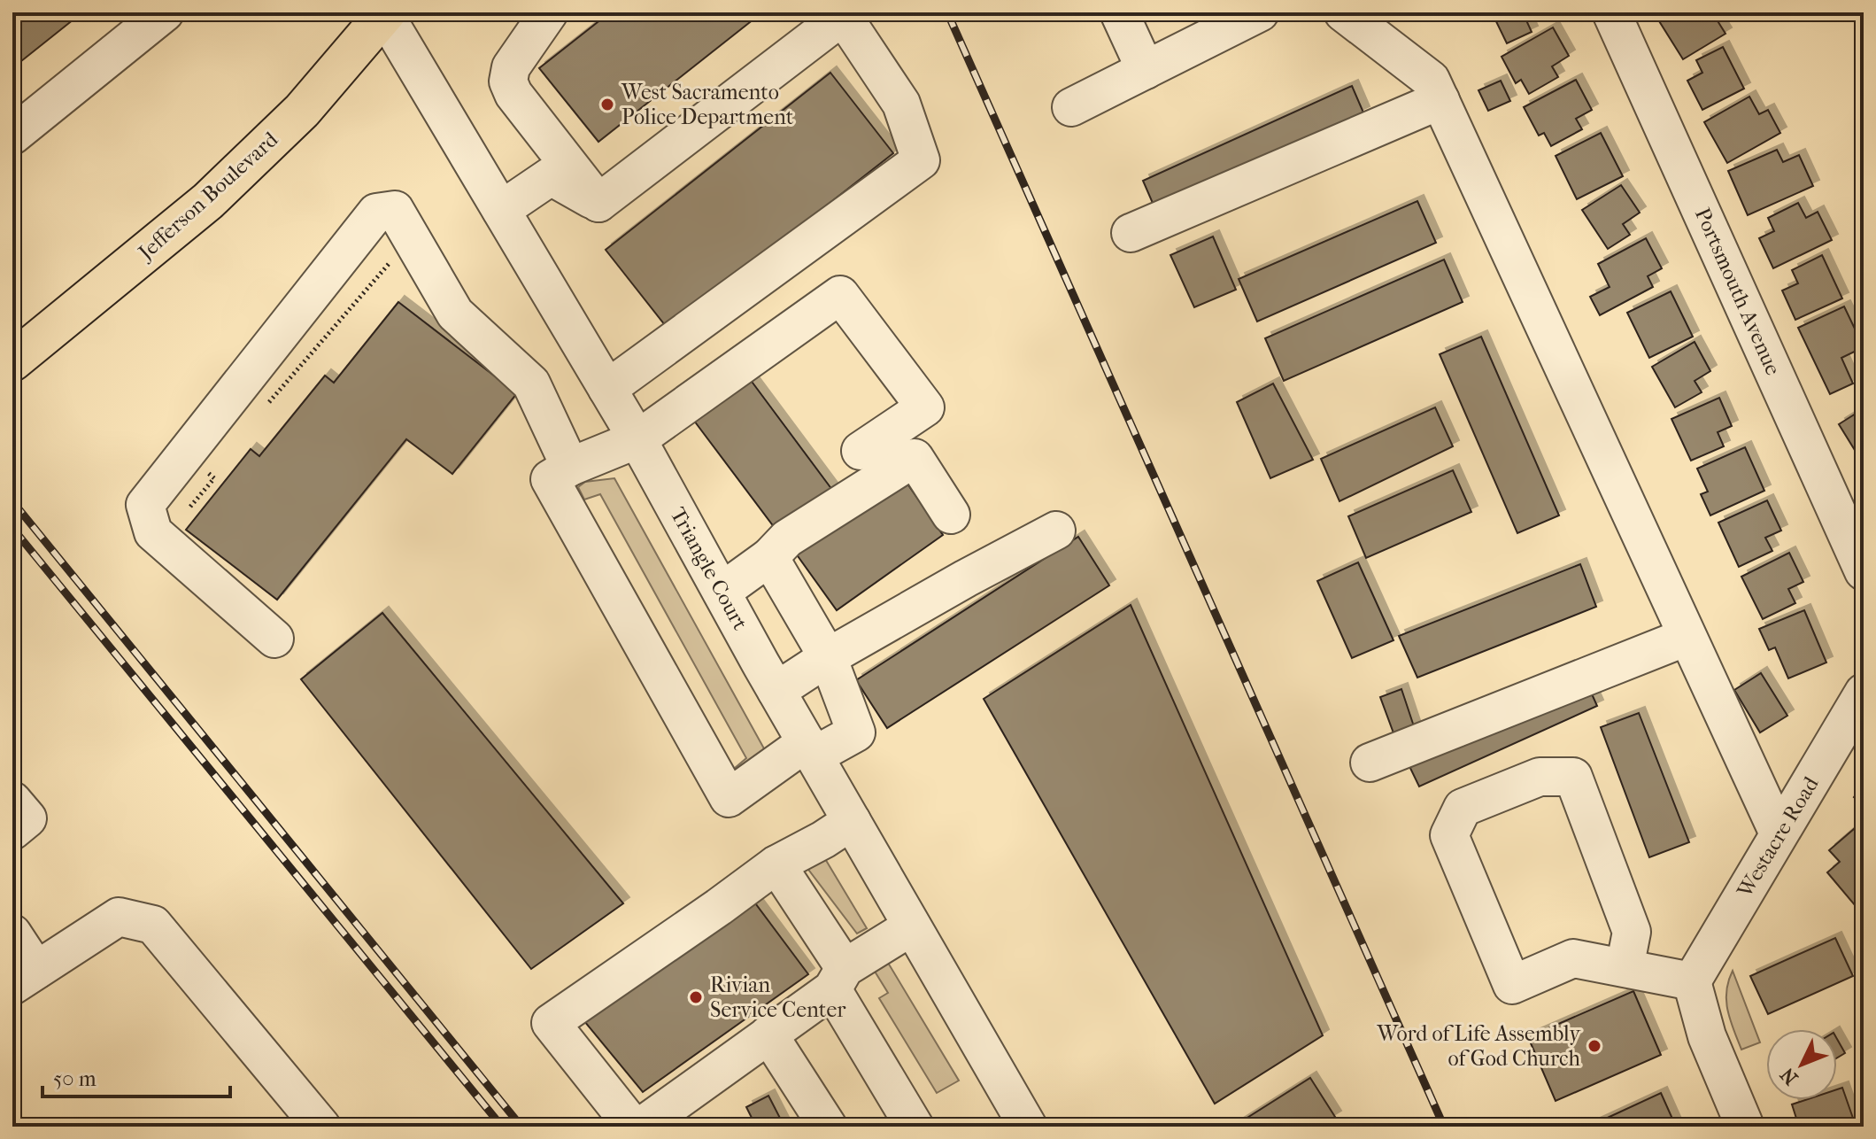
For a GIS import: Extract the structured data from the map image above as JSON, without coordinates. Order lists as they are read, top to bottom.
{
  "streets": {
    "main road": ["Jefferson Boulevard"],
    "street": ["Portsmouth Avenue", "Triangle Court", "Westacre Road"]
  },
  "crossings": [
    ["Jefferson Boulevard", "Triangle Court"]
  ],
  "places": ["West Sacramento Police Department", "Rivian Service Center", "Word of Life Assembly of God Church"],
  "scale_bar": "50 m",
  "north": "bottom left"
}
